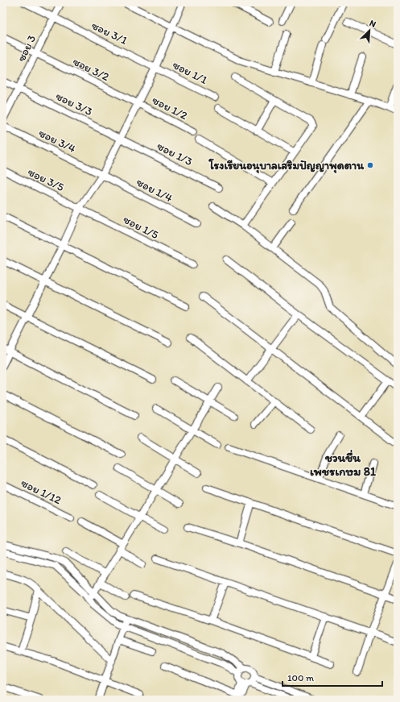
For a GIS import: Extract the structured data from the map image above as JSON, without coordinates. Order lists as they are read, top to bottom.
{
  "streets": {
    "street": [
      "ซอย 3/1",
      "ซอย 3",
      "ซอย 3/2",
      "ซอย 1/1",
      "ซอย 3/3",
      "ซอย 1/2",
      "ซอย 3/4",
      "ซอย 1/3",
      "ซอย 3/5",
      "ซอย 1/4",
      "ซอย 1/5",
      "ซอย 1/12"
    ]
  },
  "crossings": [
    ["ซอย 3/1", "ซอย 3"],
    ["ซอย 3/1", "ซอย 1/1"],
    ["ซอย 3", "ซอย 3/2"],
    ["ซอย 3", "ซอย 3/3"],
    ["ซอย 3/2", "ซอย 1/2"],
    ["ซอย 3/3", "ซอย 1/3"],
    ["ซอย 3/4", "ซอย 1/4"],
    ["ซอย 3/5", "ซอย 1/5"]
  ],
  "districts": ["ชวนชื่น เพชรเกษม 81"],
  "places": ["โรงเรียนอนุบาลเสริมปัญญาพุดตาน"],
  "scale_bar": "100 m",
  "north": "top right"
}
